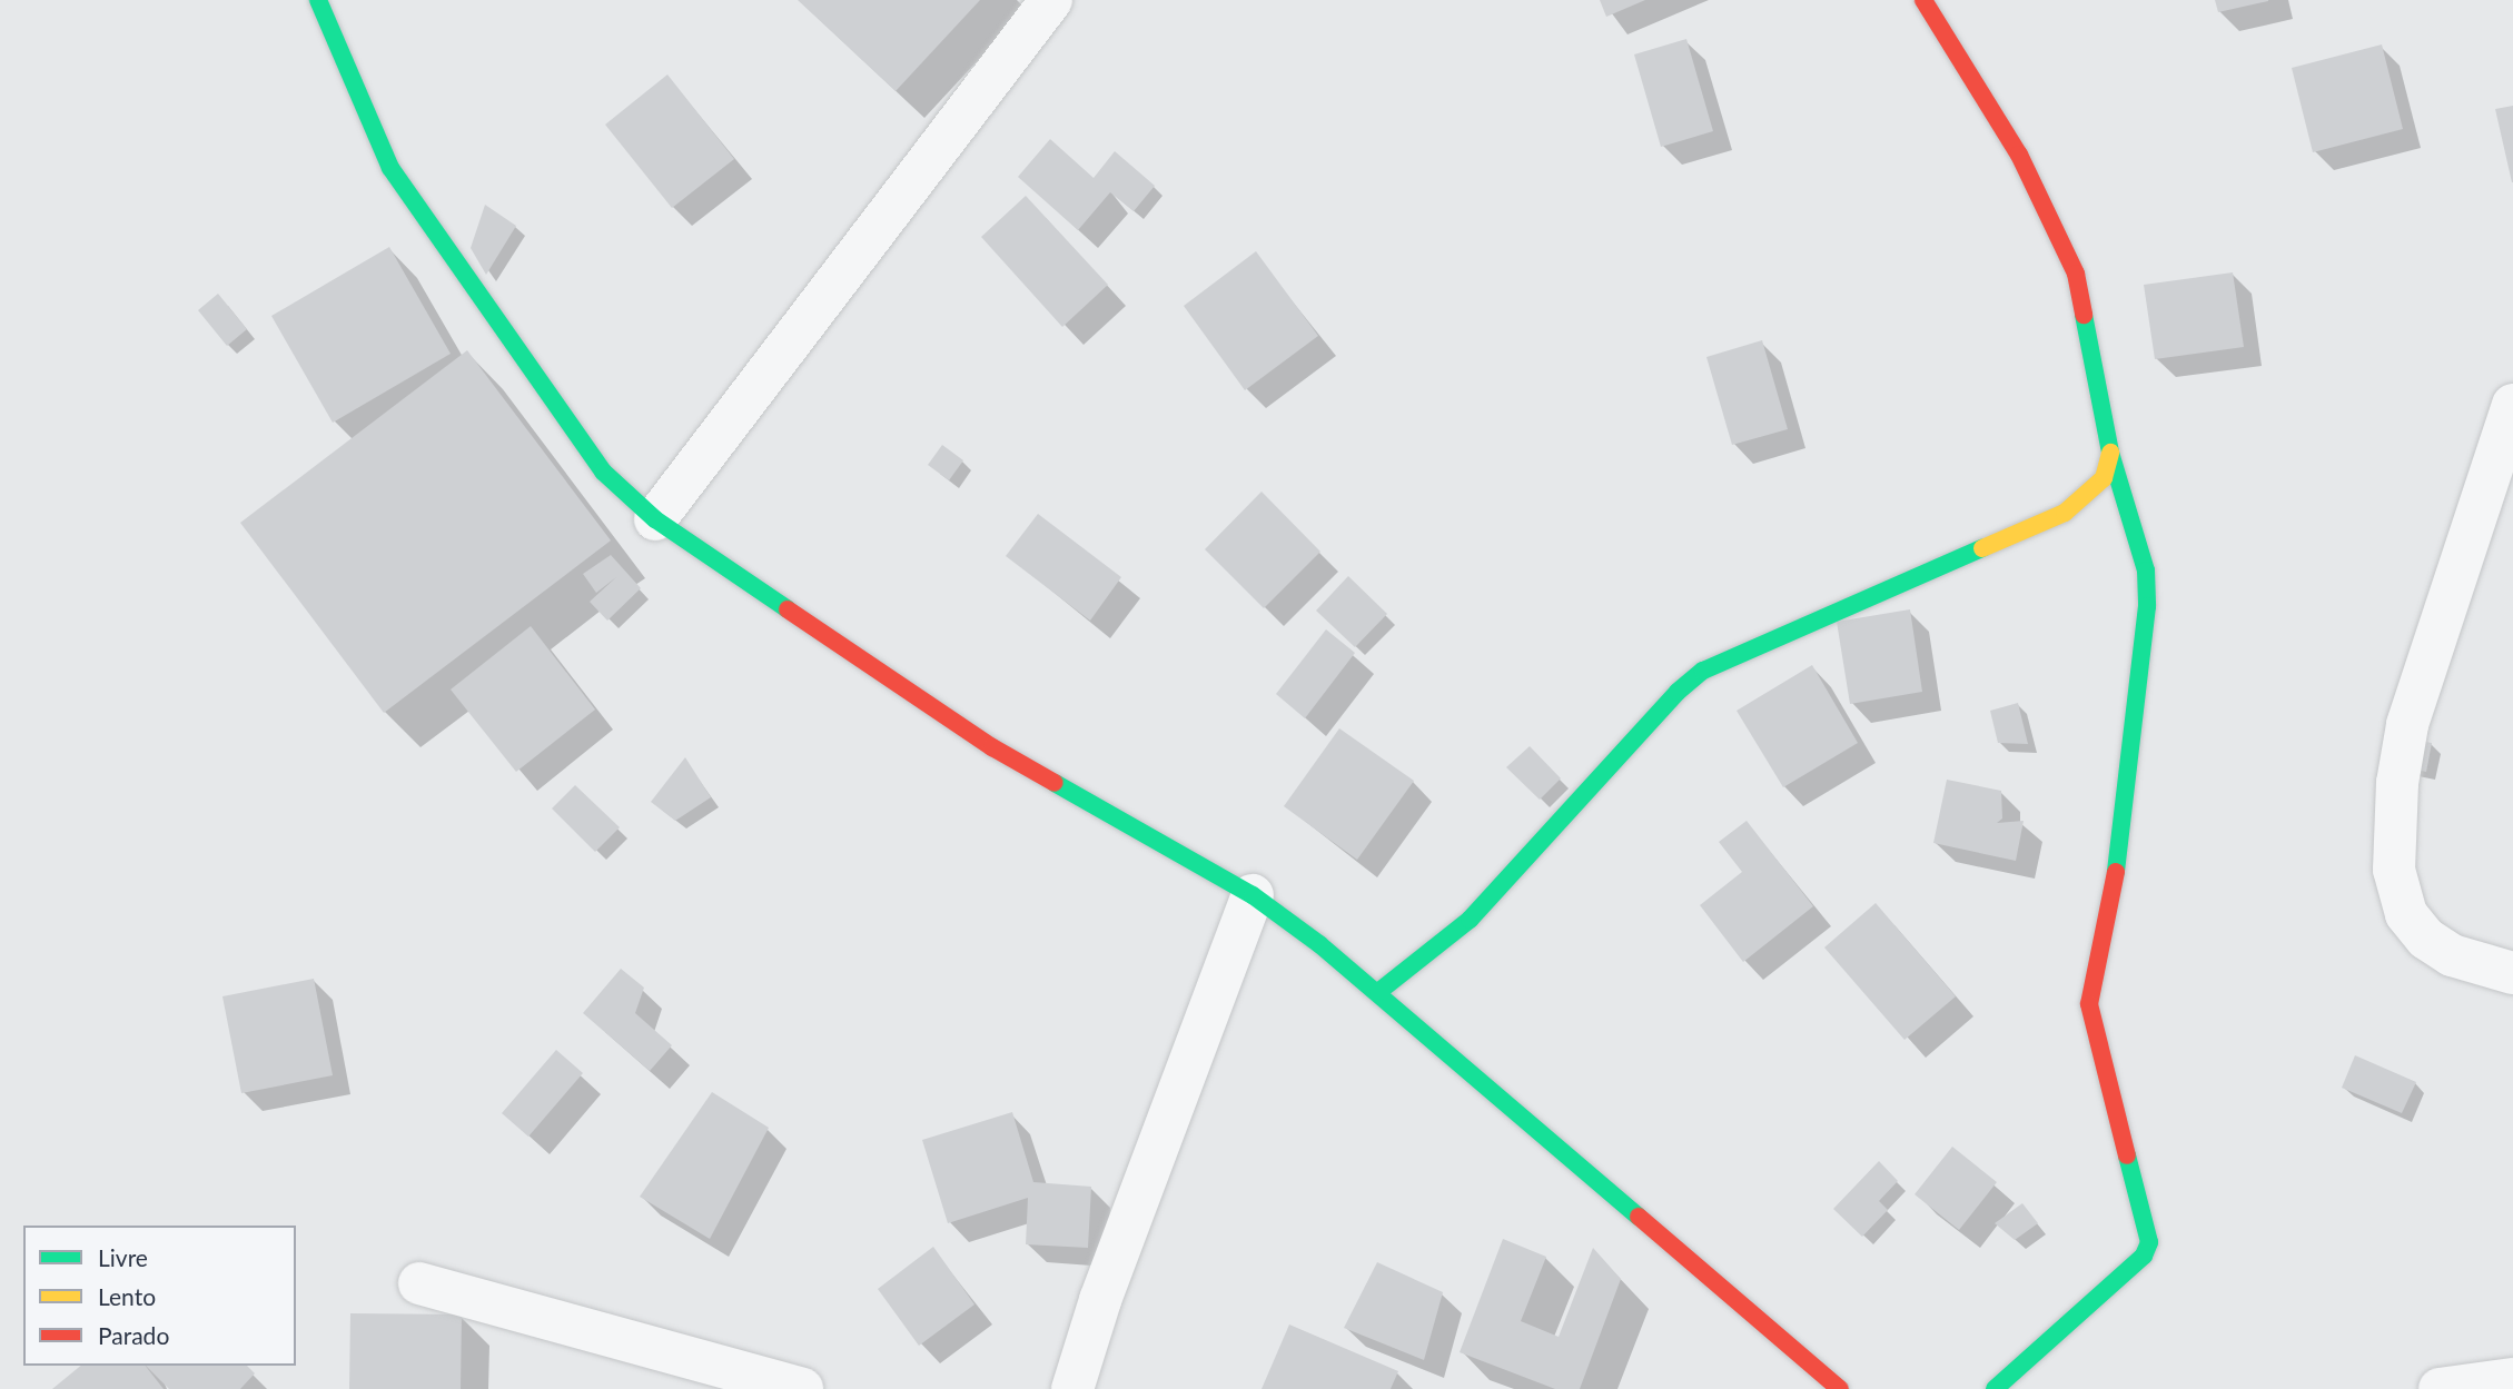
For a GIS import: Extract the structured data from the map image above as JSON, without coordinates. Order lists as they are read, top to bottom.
{
  "legend": ["Livre", "Lento", "Parado"]
}
